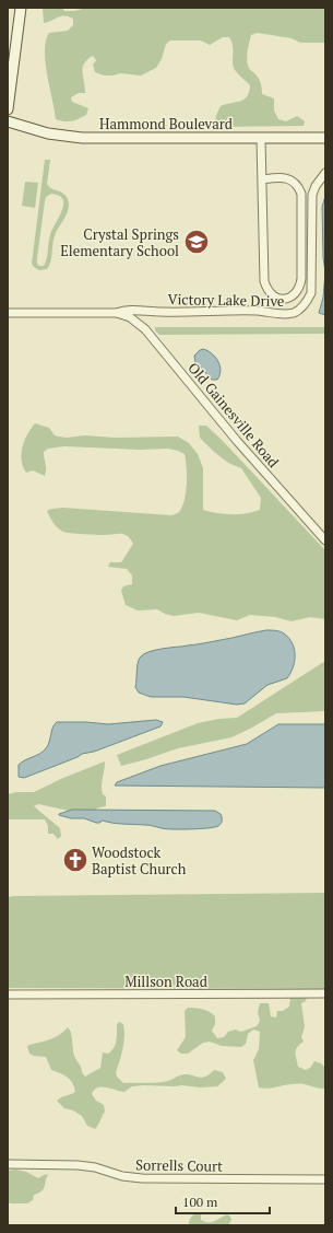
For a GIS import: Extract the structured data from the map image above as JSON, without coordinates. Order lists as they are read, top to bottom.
{
  "streets": {
    "street": [
      "Hammond Boulevard",
      "Victory Lake Drive",
      "Old Gainesville Road",
      "Millson Road",
      "Sorrells Court"
    ]
  },
  "crossings": [
    ["Victory Lake Drive", "Old Gainesville Road"]
  ],
  "places": {
    "school or university": ["Crystal Springs Elementary School"],
    "church": ["Woodstock Baptist Church"]
  },
  "scale_bar": "100 m"
}
